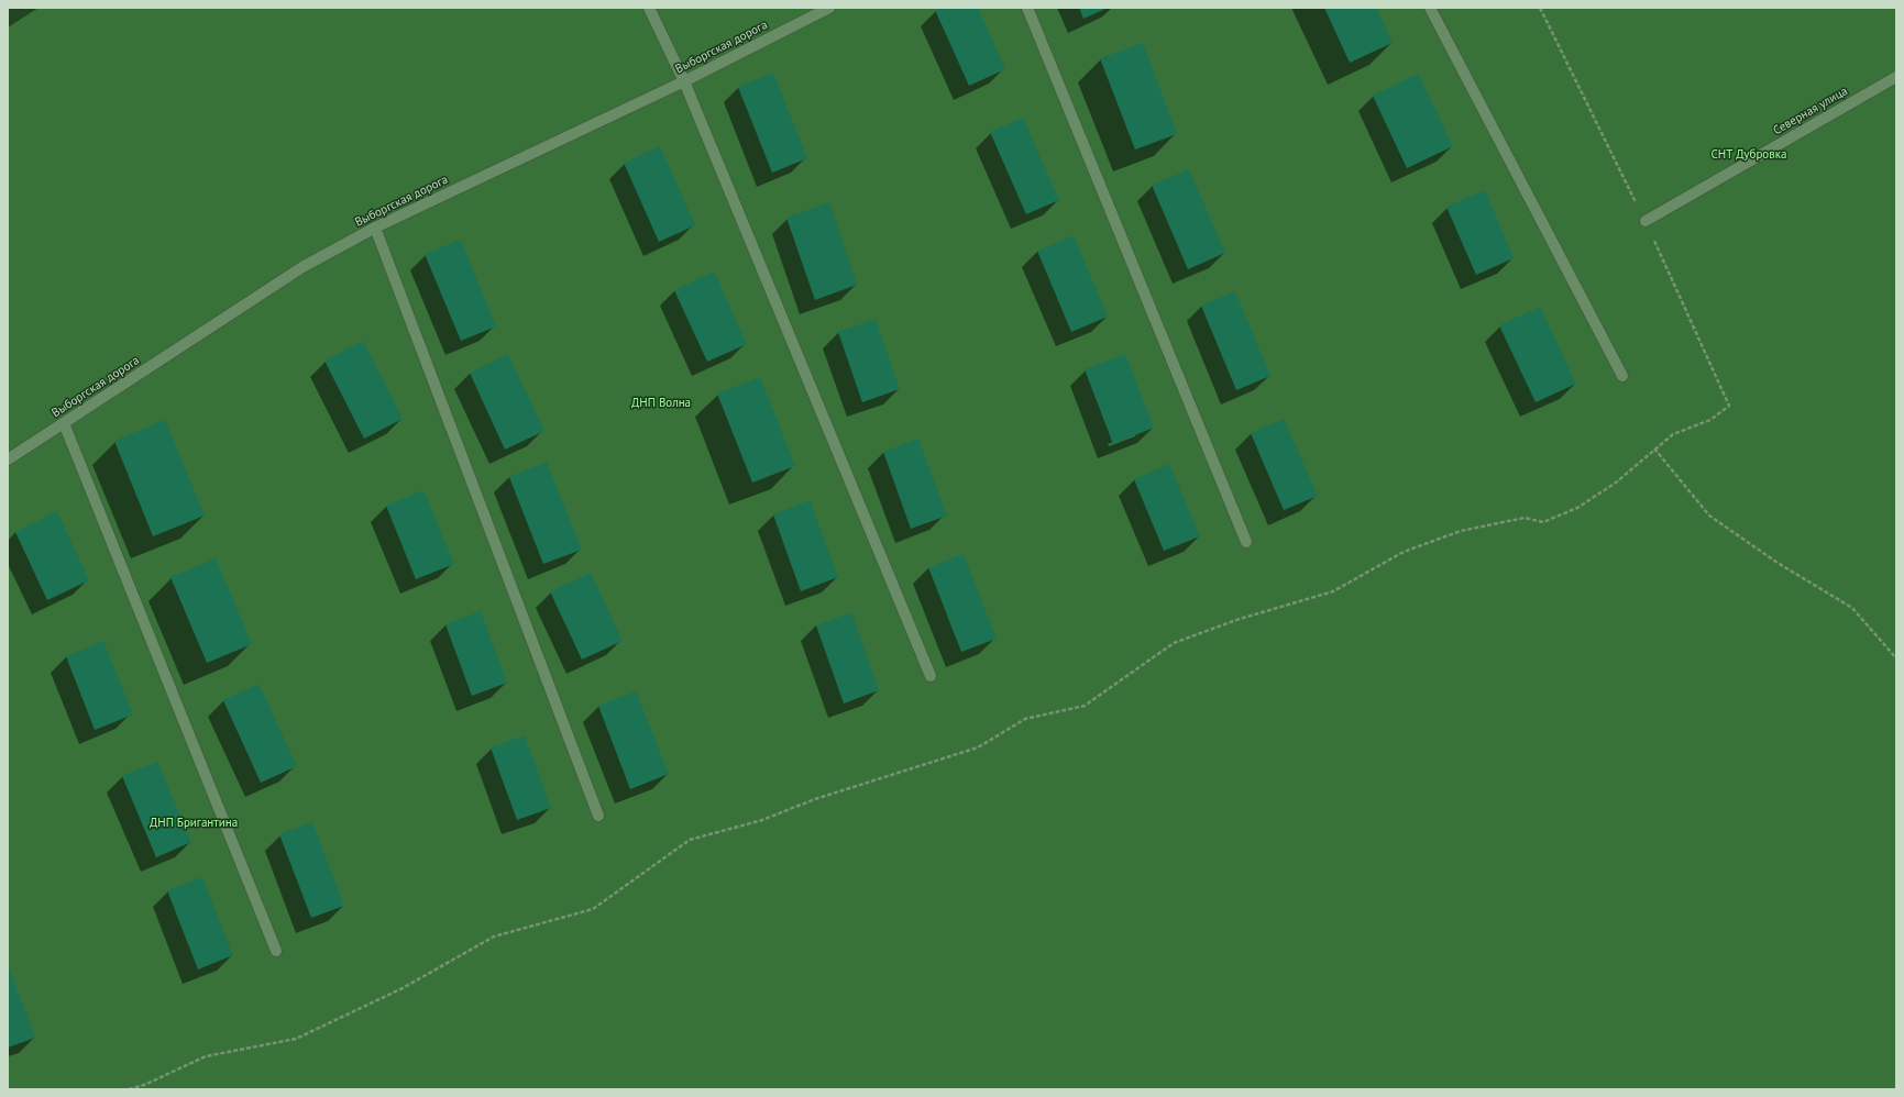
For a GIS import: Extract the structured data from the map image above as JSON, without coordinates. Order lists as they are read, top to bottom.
{
  "streets": {
    "street": ["Выборгская дорога", "Северная улица"]
  },
  "parks": ["СНТ Дубровка", "ДНП Волна", "ДНП Бригантина"]
}
